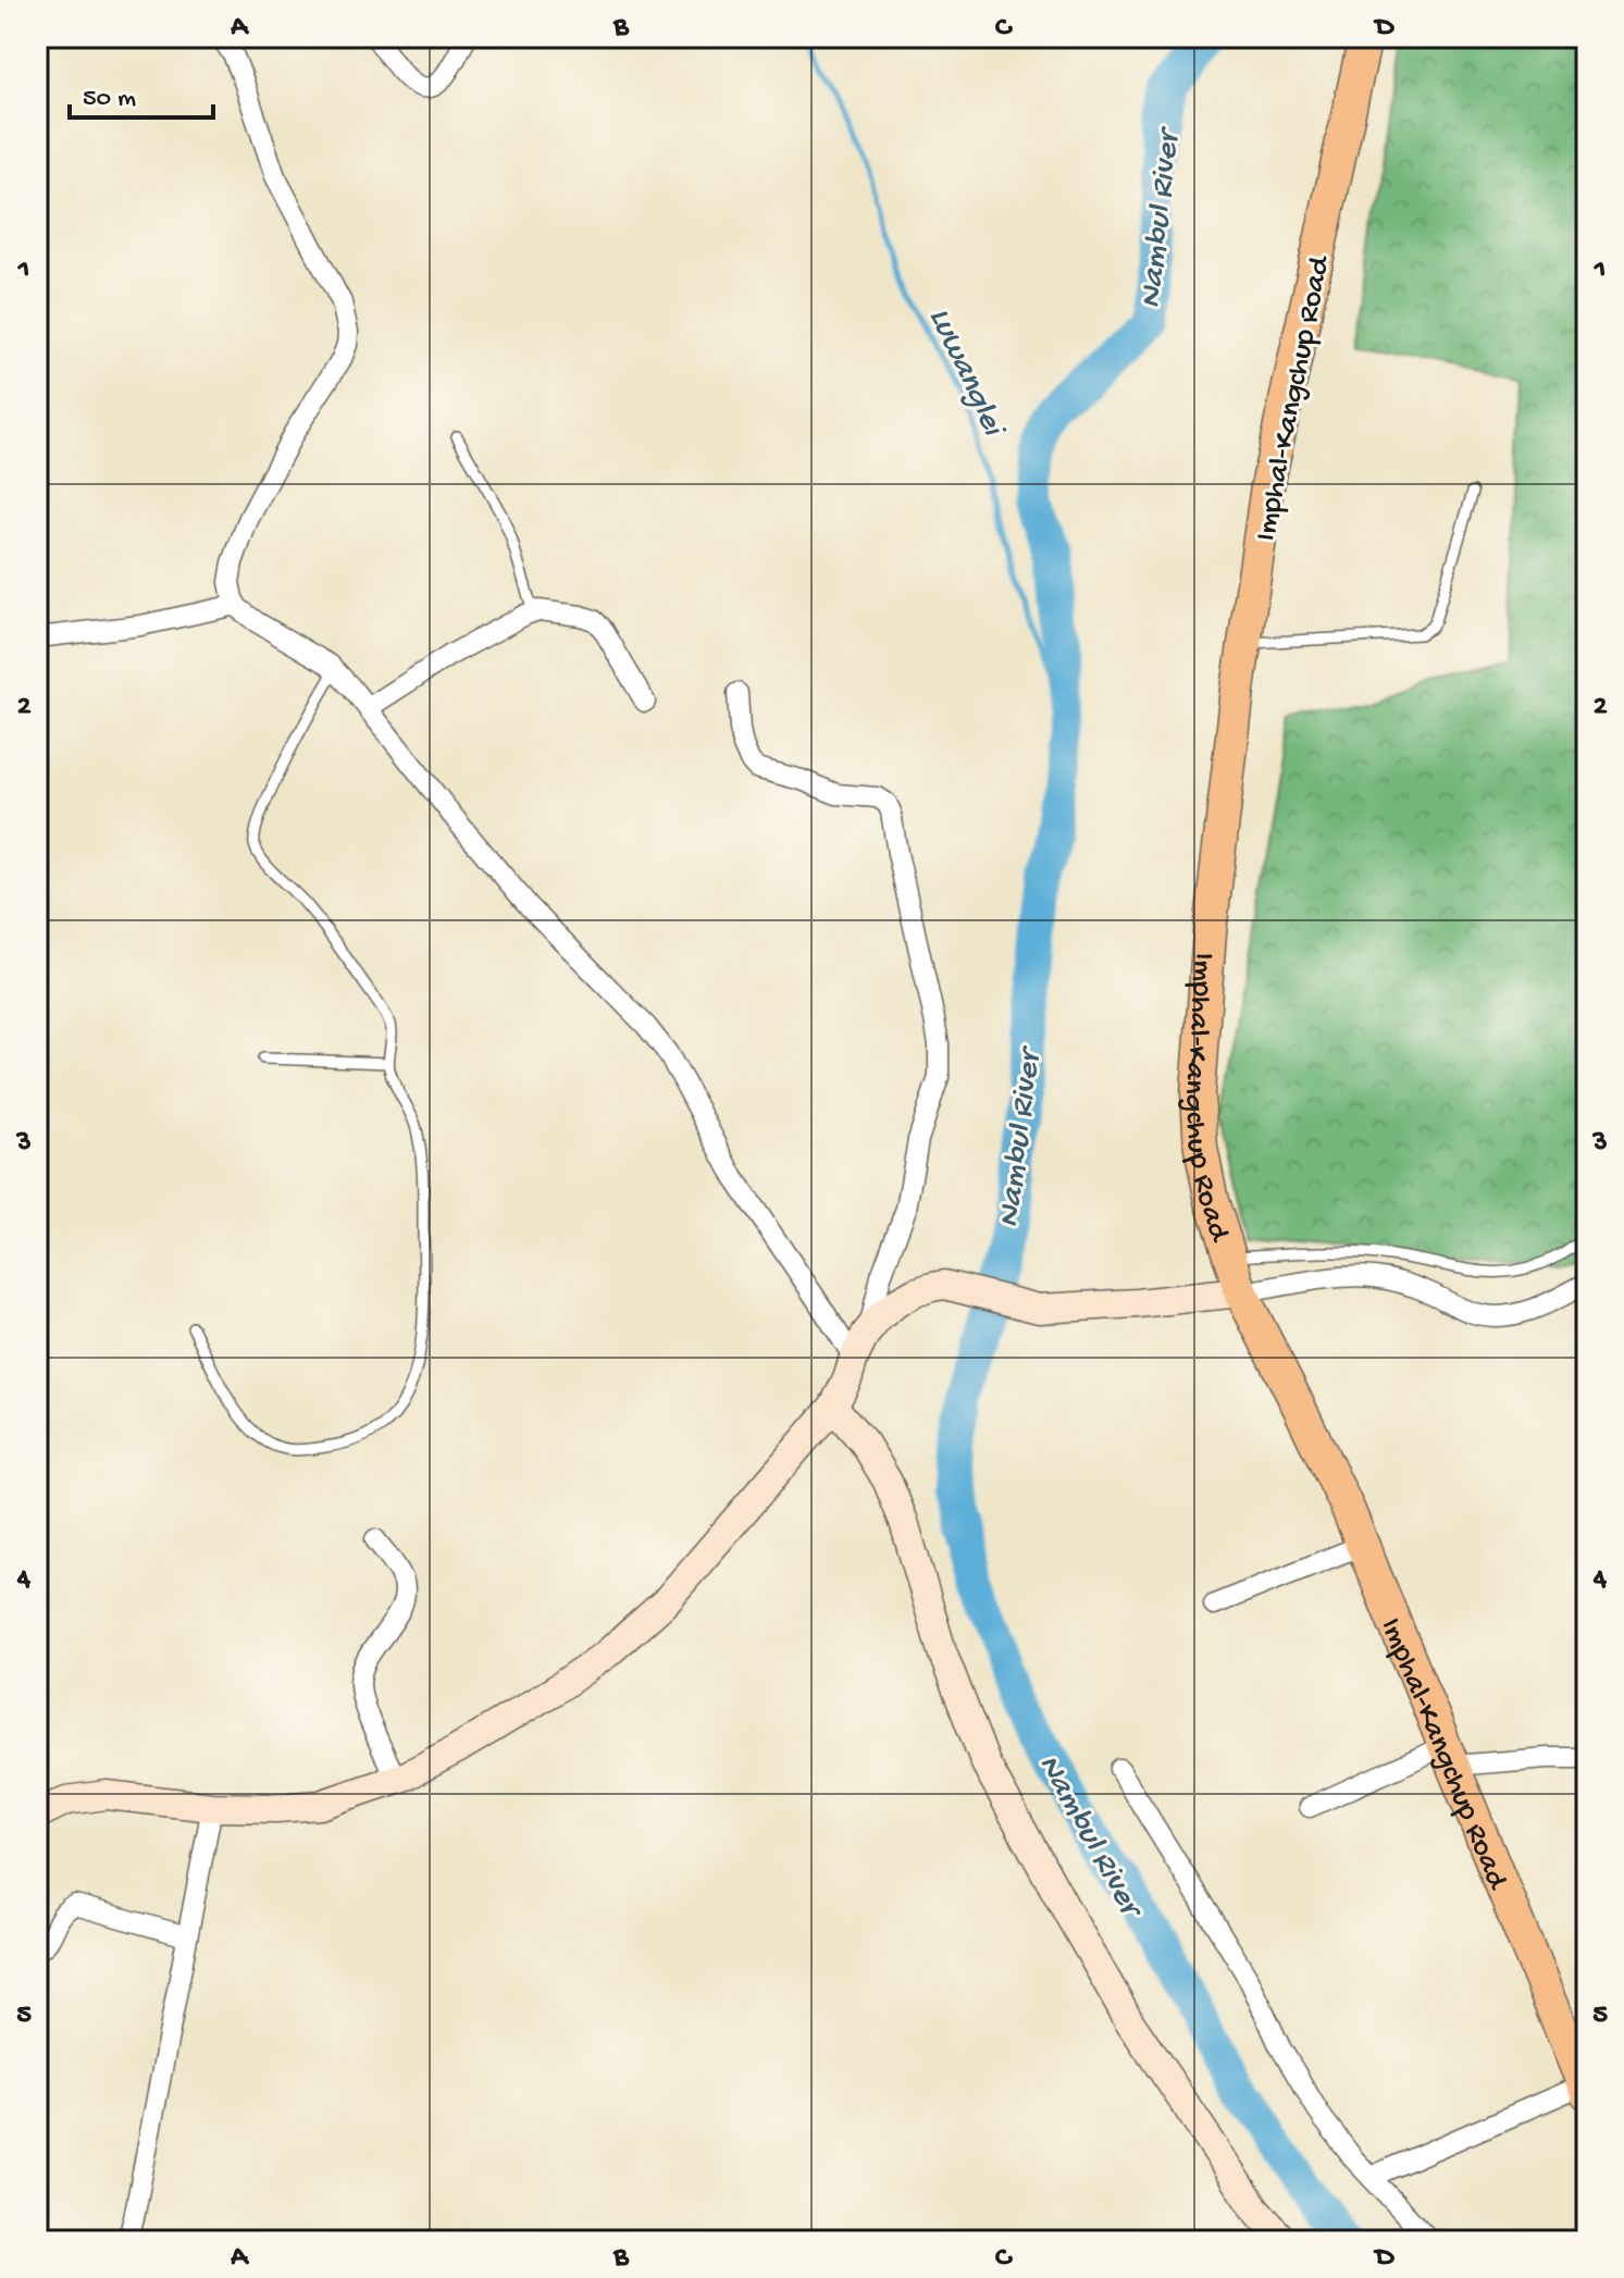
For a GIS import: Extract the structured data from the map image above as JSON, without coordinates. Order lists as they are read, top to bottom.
{
  "streets": {
    "main road": ["Imphal-Kangchup Road"]
  },
  "water": ["Nambul River", "Luwanglei"],
  "scale_bar": "50 m",
  "grid": {
    "columns": [
      "A",
      "B",
      "C",
      "D"
    ],
    "rows": [
      "1",
      "2",
      "3",
      "4",
      "5"
    ]
  }
}
